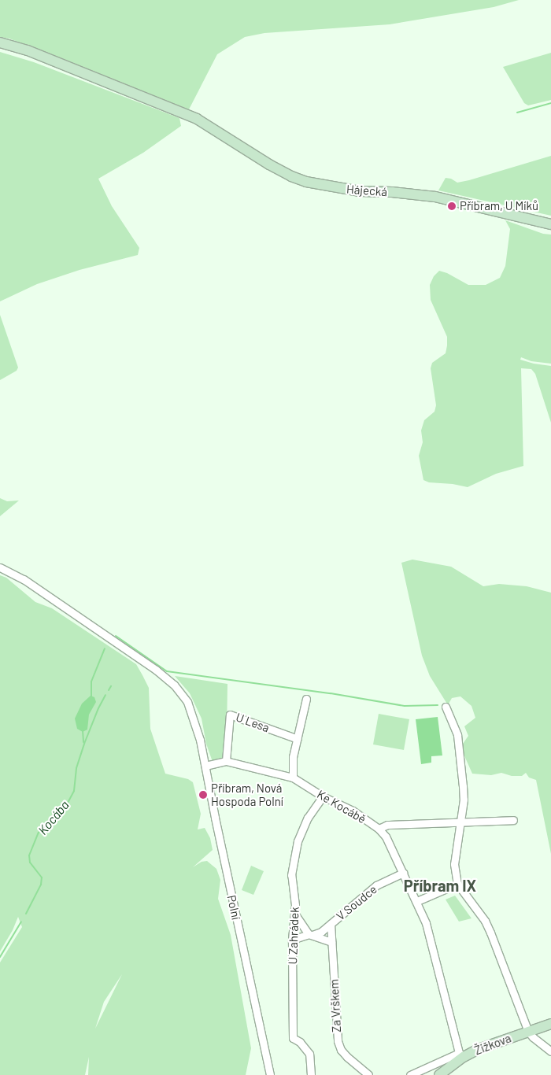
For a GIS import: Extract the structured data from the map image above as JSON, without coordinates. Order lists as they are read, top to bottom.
{
  "streets": {
    "main road": ["Hájecká", "Žižkova"],
    "street": [
      "U Lesa",
      "Ke Kocábě",
      "V Soudce",
      "Polní",
      "U Zahrádek",
      "Za Vrškem"
    ]
  },
  "crossings": [
    ["U Lesa", "Ke Kocábě"],
    ["Ke Kocábě", "V Soudce"],
    ["Ke Kocábě", "Polní"],
    ["Ke Kocábě", "U Zahrádek"],
    ["Ke Kocábě", "Žižkova"],
    ["V Soudce", "U Zahrádek"],
    ["V Soudce", "Za Vrškem"]
  ],
  "districts": ["Příbram IX"],
  "water": ["Kocába"],
  "places": ["Příbram, U Míků", "Příbram, Nová Hospoda Polní"]
}
